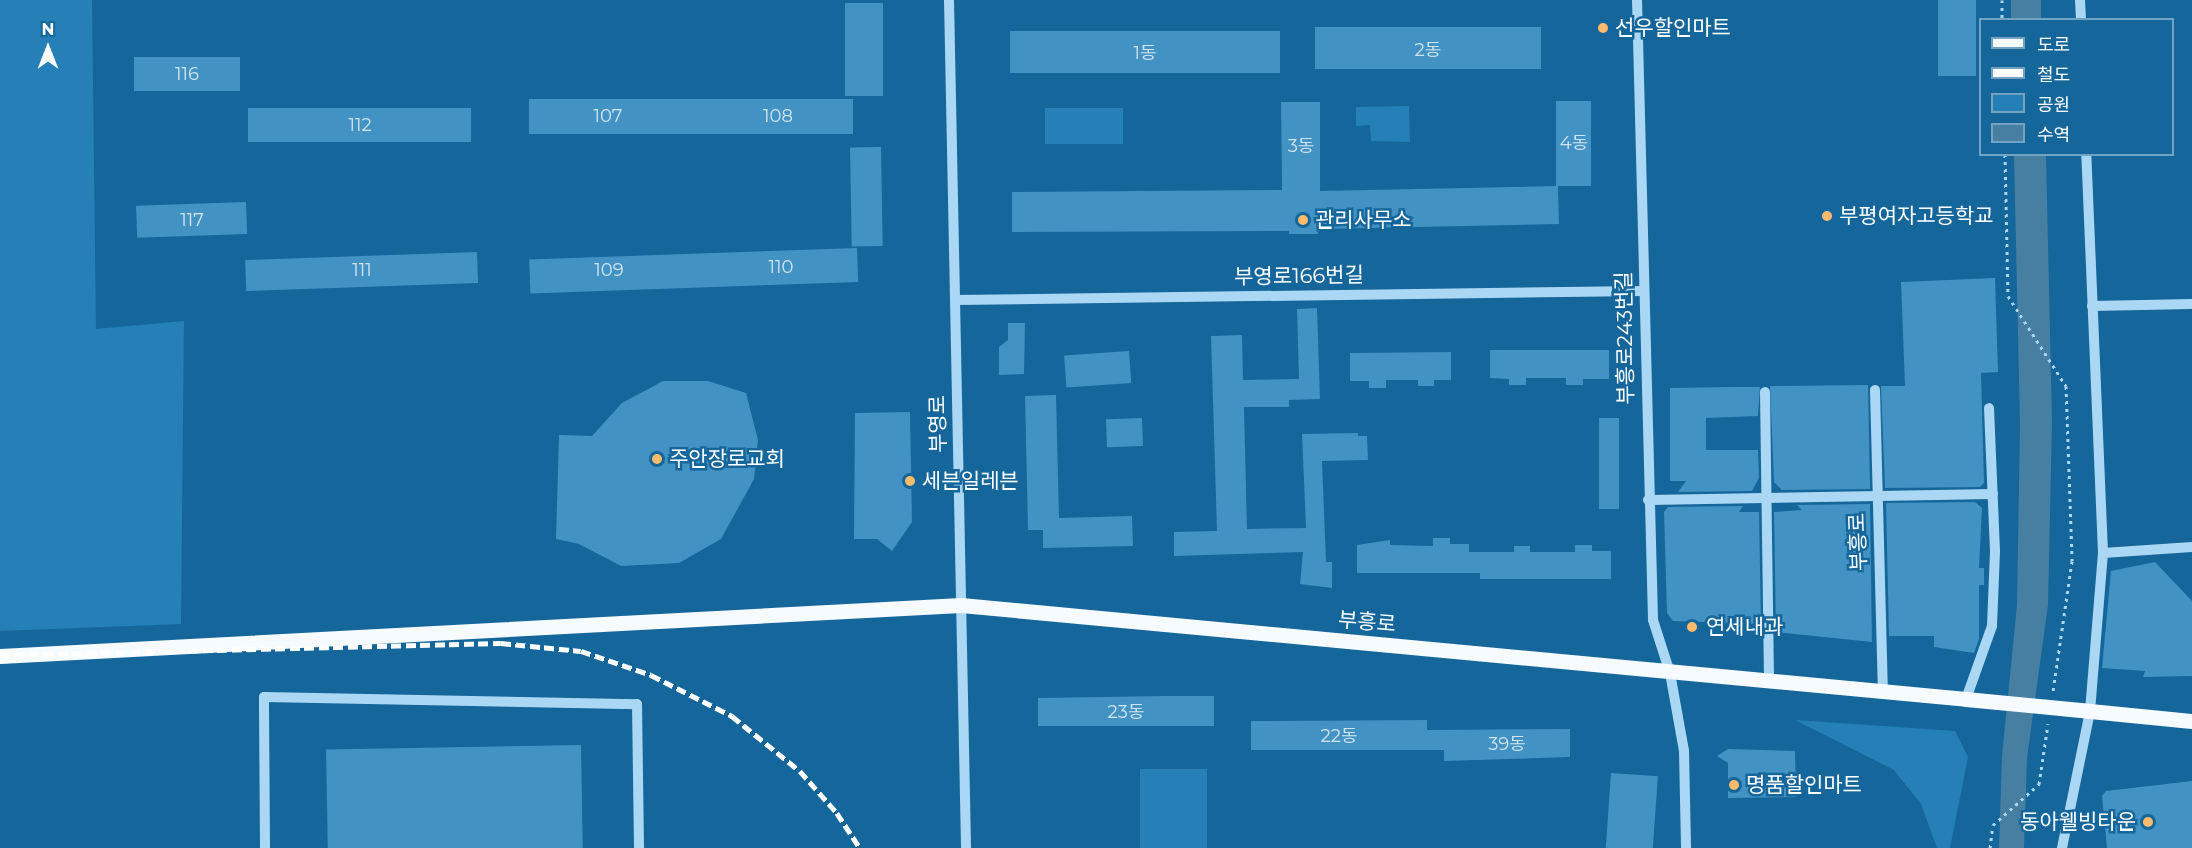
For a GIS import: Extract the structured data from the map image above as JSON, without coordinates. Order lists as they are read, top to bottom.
{
  "streets": {
    "main road": ["부흥로"],
    "street": ["부영로166번길", "부흥로243번길", "부영로"]
  },
  "crossings": [
    ["부영로166번길", "부흥로243번길"],
    ["부영로166번길", "부영로"],
    ["부흥로243번길", "부흥로"],
    ["부영로", "부흥로"]
  ],
  "places": [
    "선우할인마트",
    "부평여자고등학교",
    "관리사무소",
    "주안장로교회",
    "세븐일레븐",
    "연세내과",
    "명품할인마트",
    "동아웰빙타운"
  ],
  "house_numbers": [
    "2동",
    "1동",
    "116",
    "107",
    "108",
    "112",
    "4동",
    "3동",
    "117",
    "110",
    "111",
    "109",
    "23동",
    "22동",
    "39동"
  ],
  "legend": [
    "도로",
    "철도",
    "공원",
    "수역"
  ],
  "north": "top"
}
